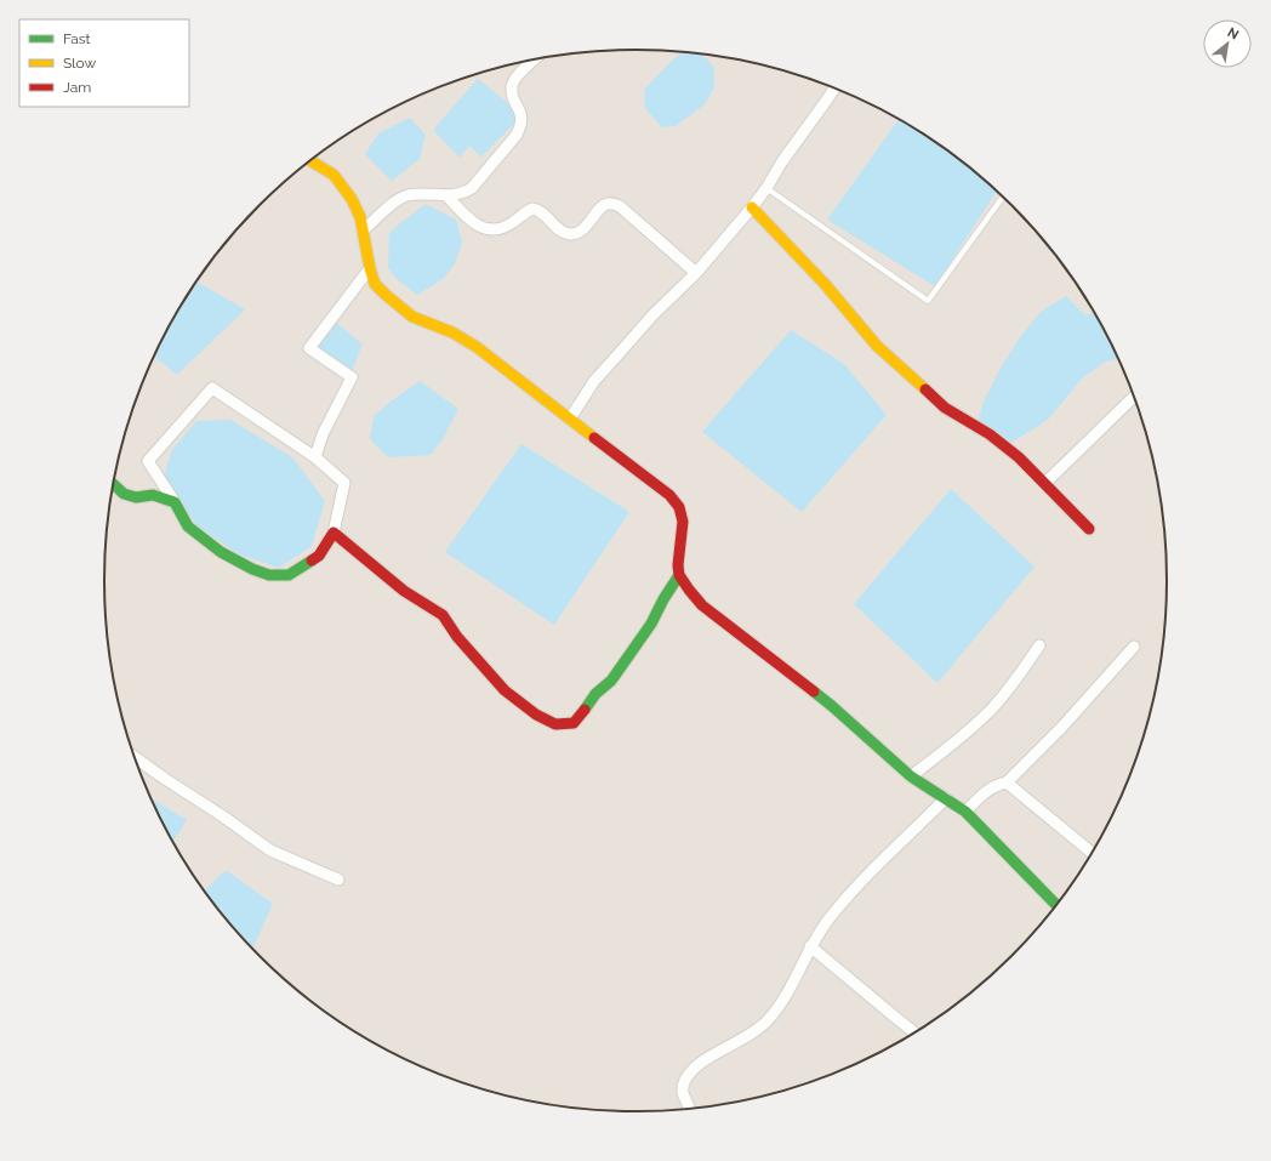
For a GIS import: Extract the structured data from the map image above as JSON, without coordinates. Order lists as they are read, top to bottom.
{
  "legend": ["Fast", "Slow", "Jam"],
  "north": "top right"
}
